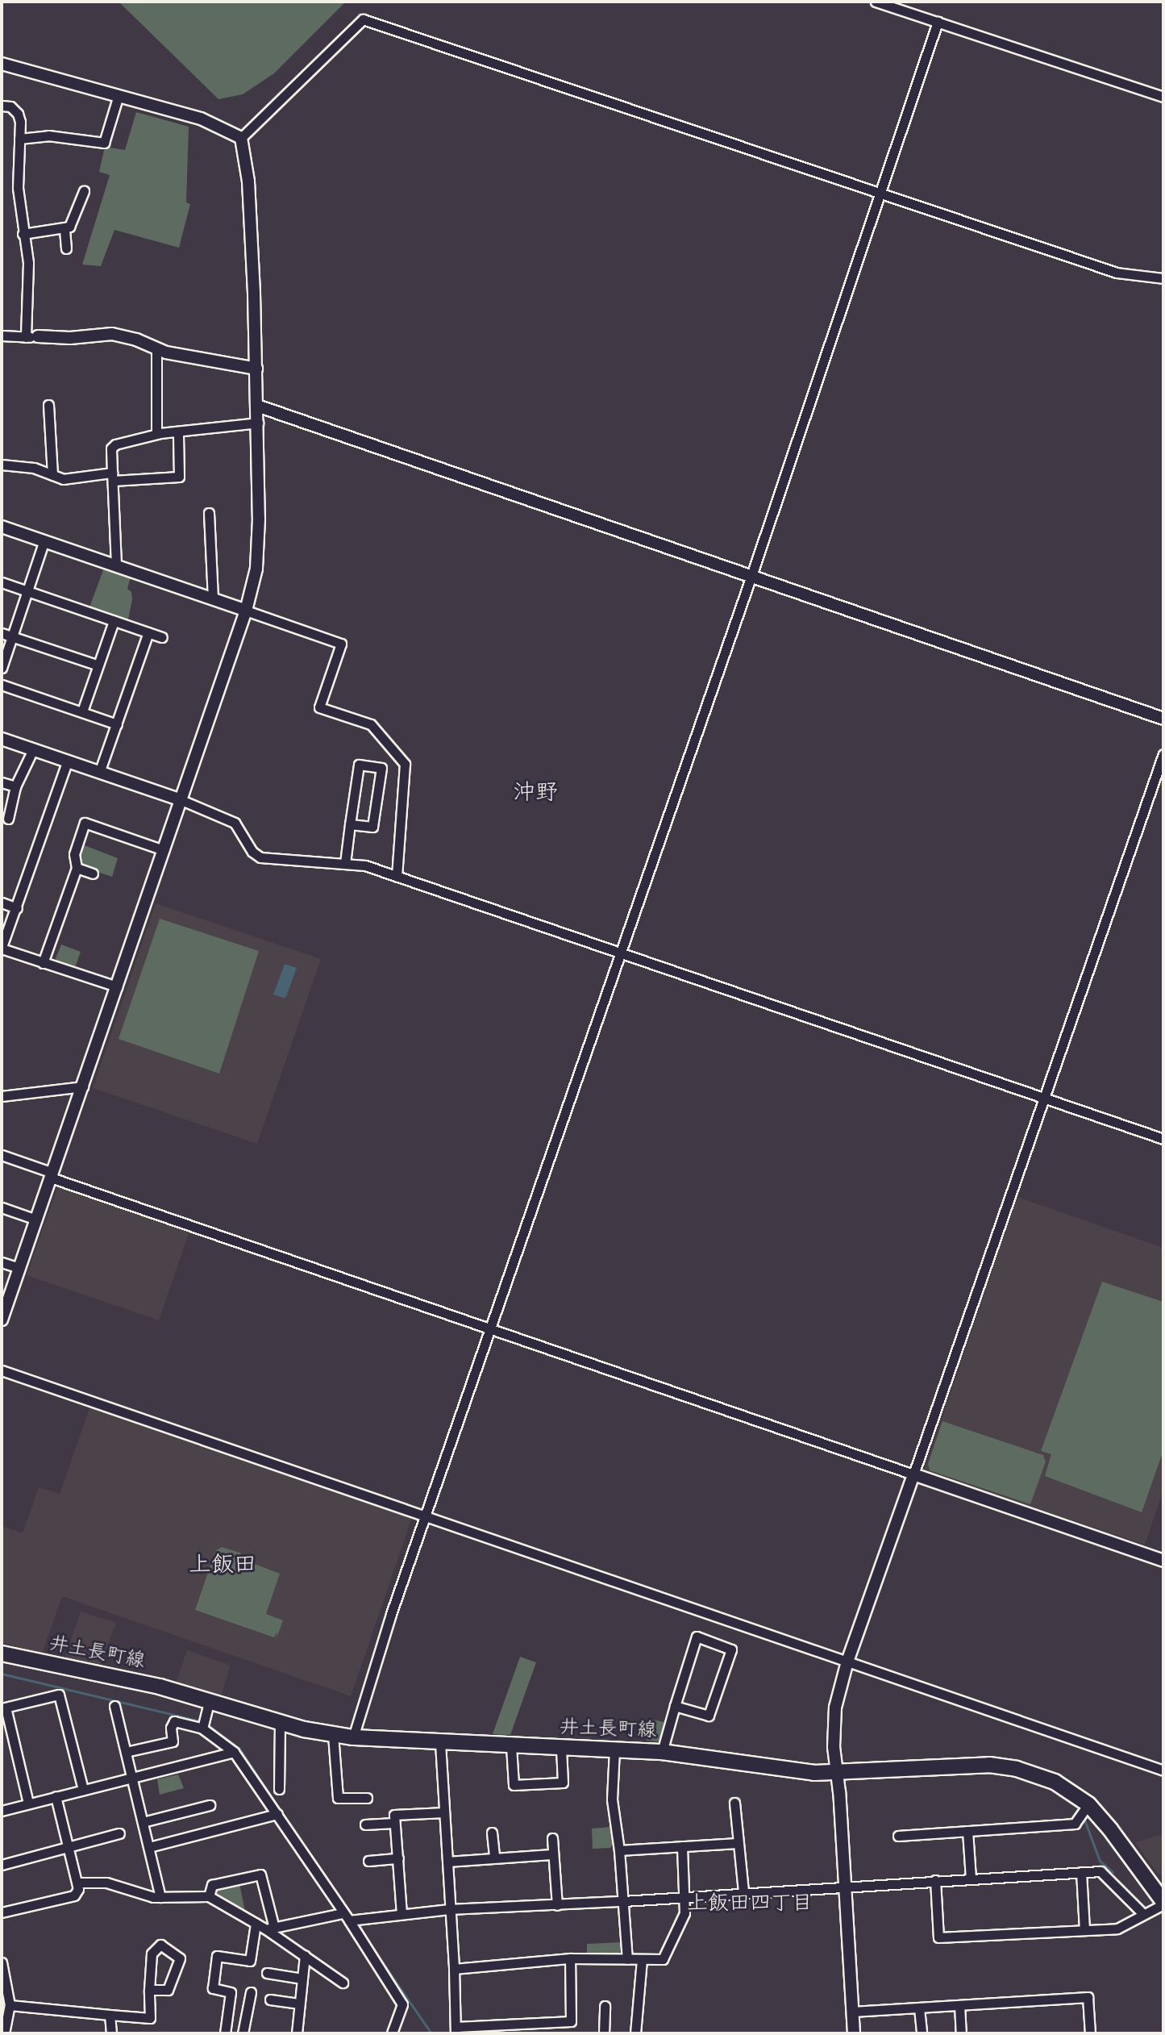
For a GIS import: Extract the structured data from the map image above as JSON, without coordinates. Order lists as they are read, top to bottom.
{
  "streets": {
    "main road": ["井土長町線"]
  },
  "districts": ["沖野", "上飯田", "上飯田四丁目"]
}
